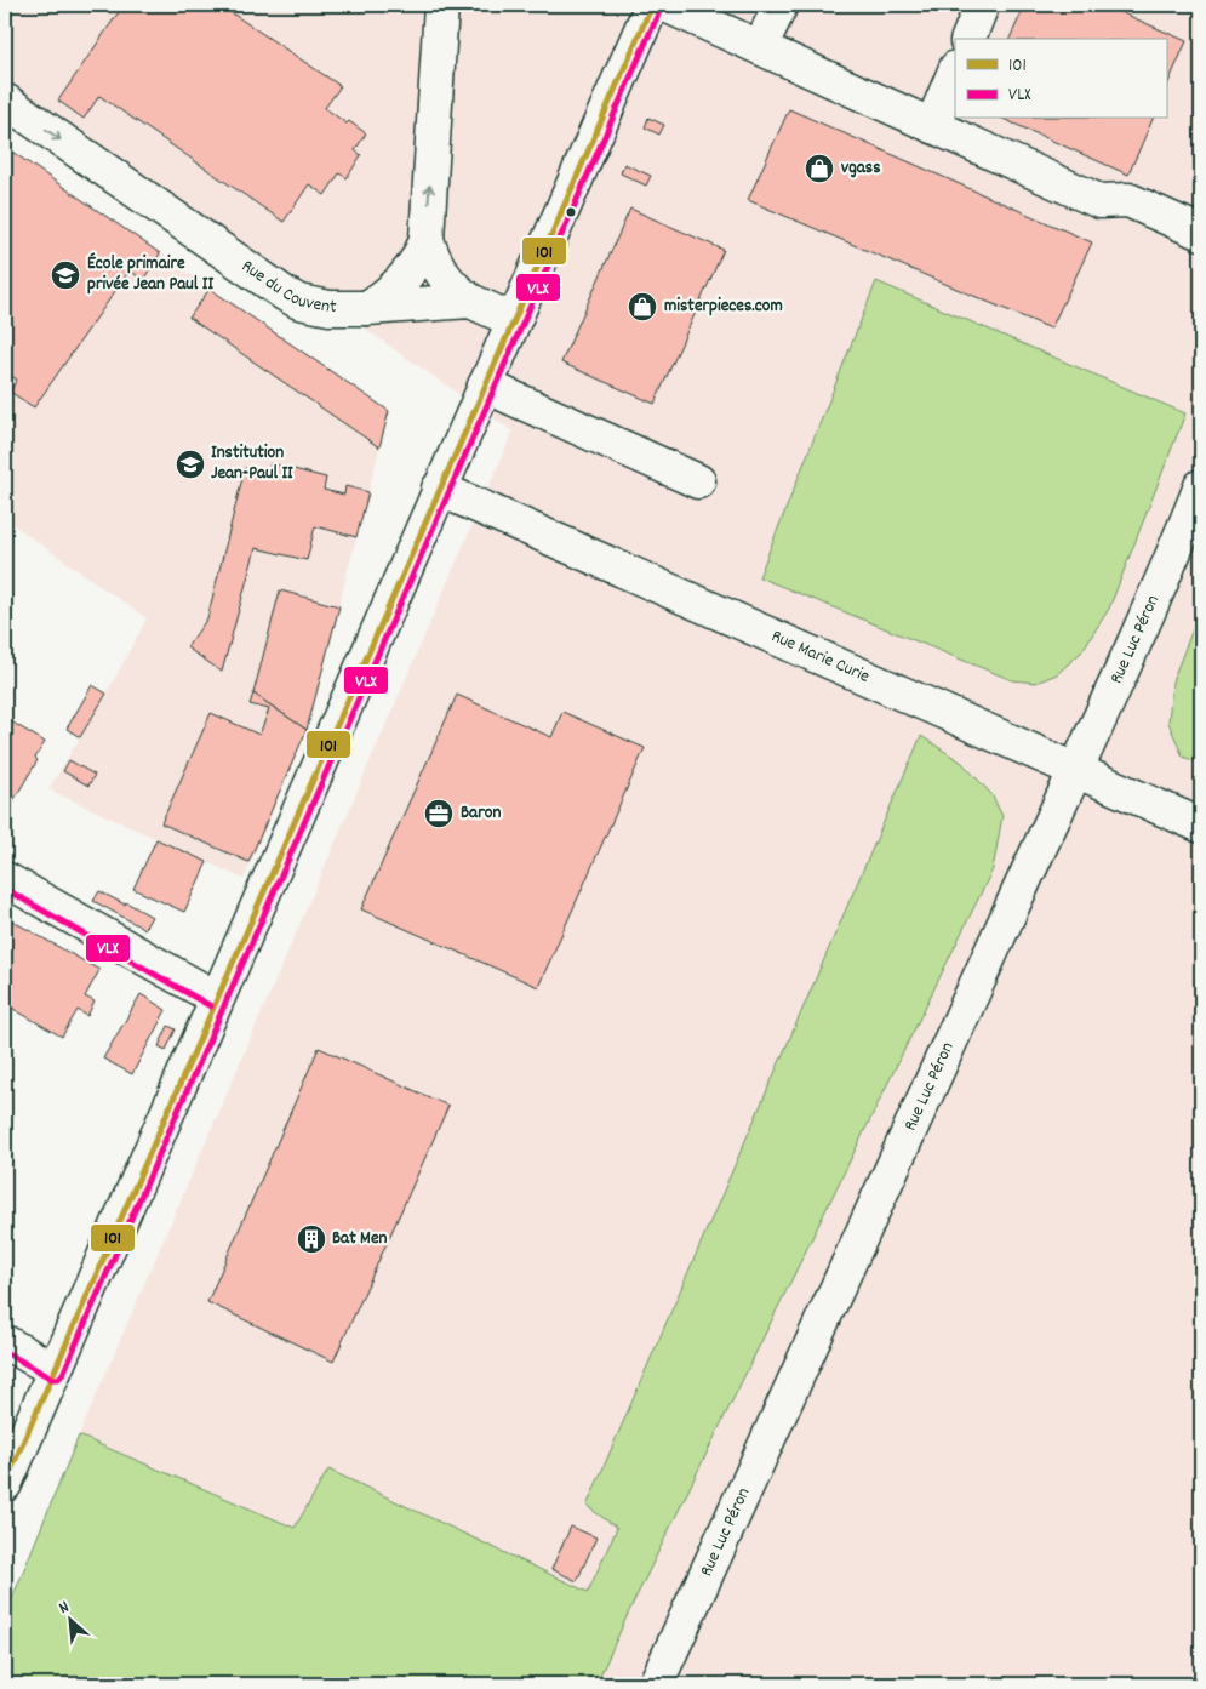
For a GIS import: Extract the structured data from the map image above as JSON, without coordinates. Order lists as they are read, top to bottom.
{
  "streets": {
    "street": ["Rue du Couvent", "Rue Luc Péron", "Rue Marie Curie"]
  },
  "crossings": [
    ["Rue Luc Péron", "Rue Marie Curie"]
  ],
  "one_way": ["Rue du Couvent"],
  "places": {
    "shop": ["vgass", "misterpieces.com"],
    "school or university": ["École primaire privée Jean Paul II", "Institution Jean-Paul II"],
    "office": ["Baron"],
    "building": ["Bat Men"]
  },
  "lines": ["transit line 101", "transit line VLX"],
  "legend": ["101", "VLX"],
  "north": "top left"
}
